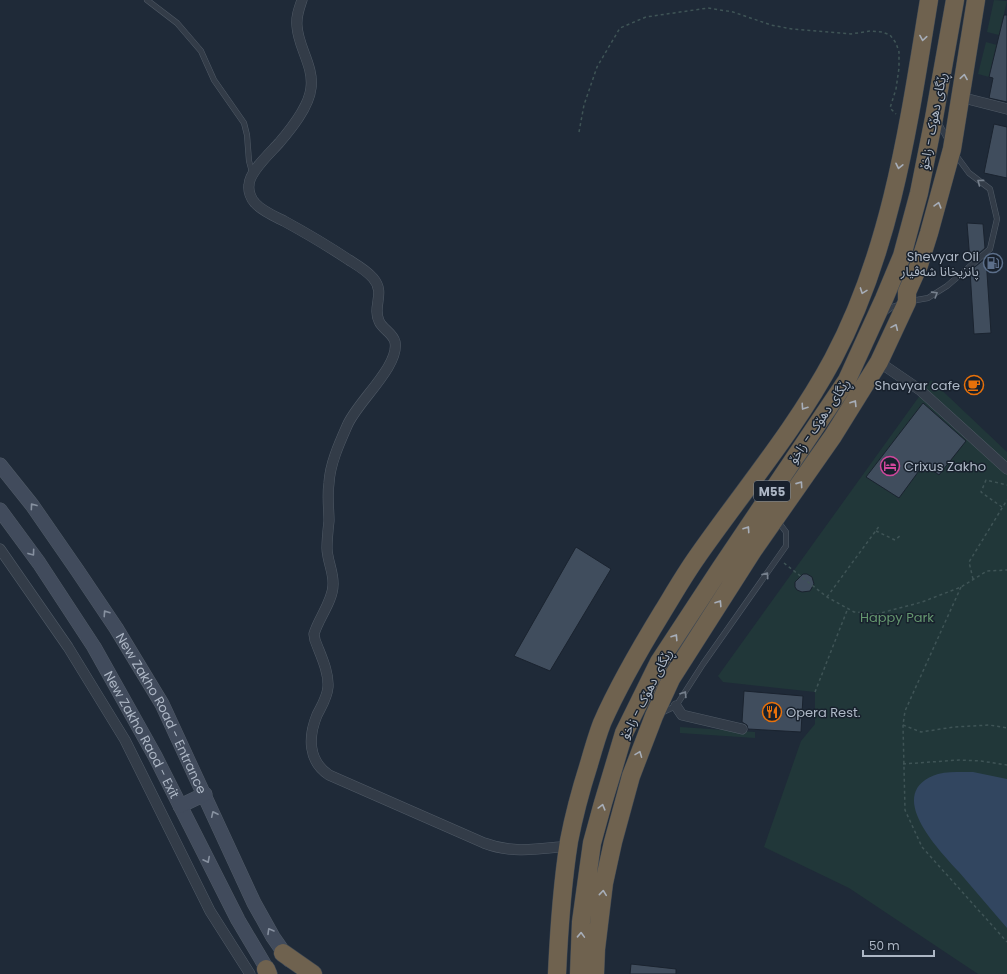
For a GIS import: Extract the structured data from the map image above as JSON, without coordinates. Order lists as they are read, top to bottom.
{
  "streets": {
    "highway": ["ڕێگای دهۆک - زاخۆ", "M55"],
    "main road": ["New Zakho Road - Entrance", "New Zakho Raod - Exit"]
  },
  "one_way": ["New Zakho Road - Entrance", "New Zakho Raod - Exit"],
  "parks": ["Happy Park"],
  "places": {
    "fuel station": ["Shevyar Oil پانزيخانا شەڤيار"],
    "cafe": ["Shavyar cafe"],
    "hotel": ["Crixus Zakho"],
    "restaurant": ["Opera Rest."]
  },
  "scale_bar": "50 m"
}
